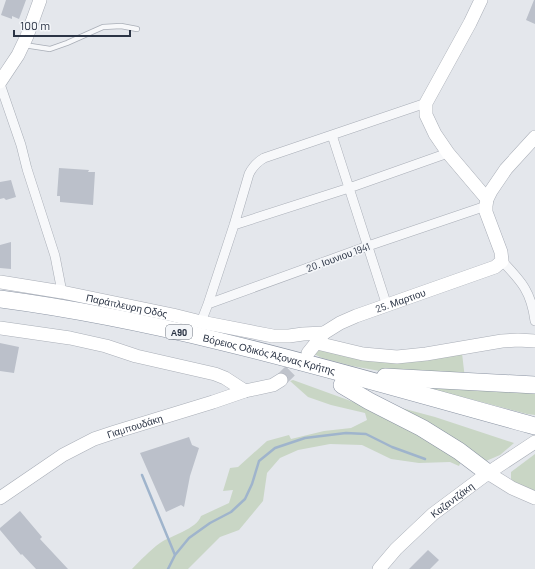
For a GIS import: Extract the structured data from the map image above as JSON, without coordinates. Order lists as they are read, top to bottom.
{
  "streets": {
    "highway": ["Α90", "Βόρειος Οδικός Άξονας Κρήτης"],
    "street": [
      "20. Ιουνιου 1941",
      "25. Μαρτιου",
      "Παράπλευρη Οδός",
      "Γιαμπουδάκη",
      "Καζαντζάκη"
    ]
  },
  "crossings": [
    ["25. Μαρτιου", "Παράπλευρη Οδός"]
  ],
  "scale_bar": "100 m"
}
